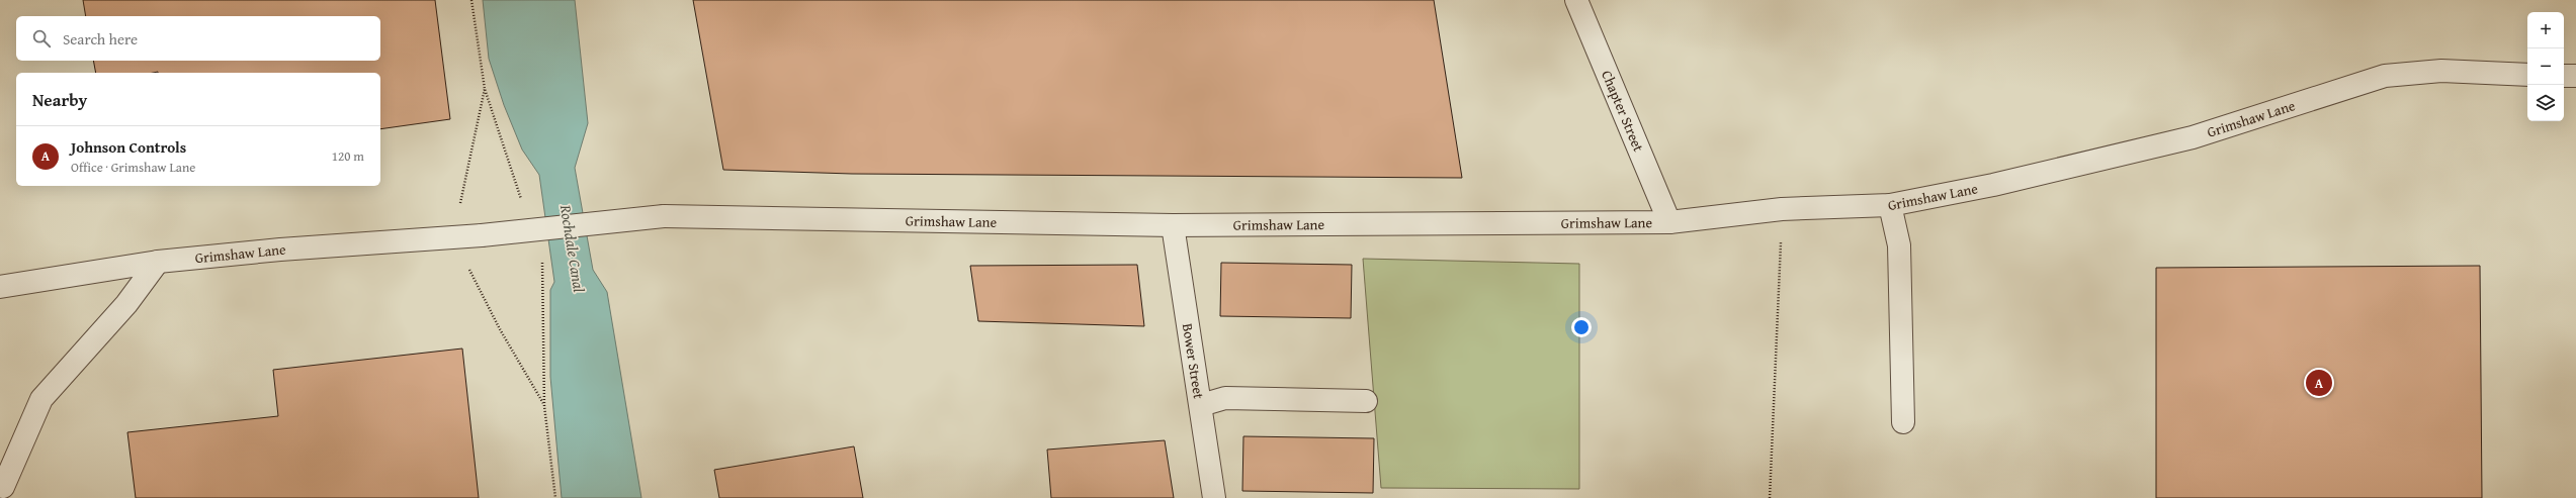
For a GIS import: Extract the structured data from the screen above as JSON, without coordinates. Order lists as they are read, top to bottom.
{
  "streets": {
    "street": ["Chapter Street", "Grimshaw Lane", "Bower Street"]
  },
  "crossings": [
    ["Chapter Street", "Grimshaw Lane"],
    ["Grimshaw Lane", "Bower Street"]
  ],
  "water": ["Rochdale Canal"],
  "page": {
    "map_buttons": ["+", "−"],
    "search": "Search here",
    "heading": "Nearby",
    "list": [
      {
        "mark": "A",
        "name": "Johnson Controls",
        "note": "Office · Grimshaw Lane",
        "value": "120 m"
      }
    ],
    "pins": "A"
  }
}
